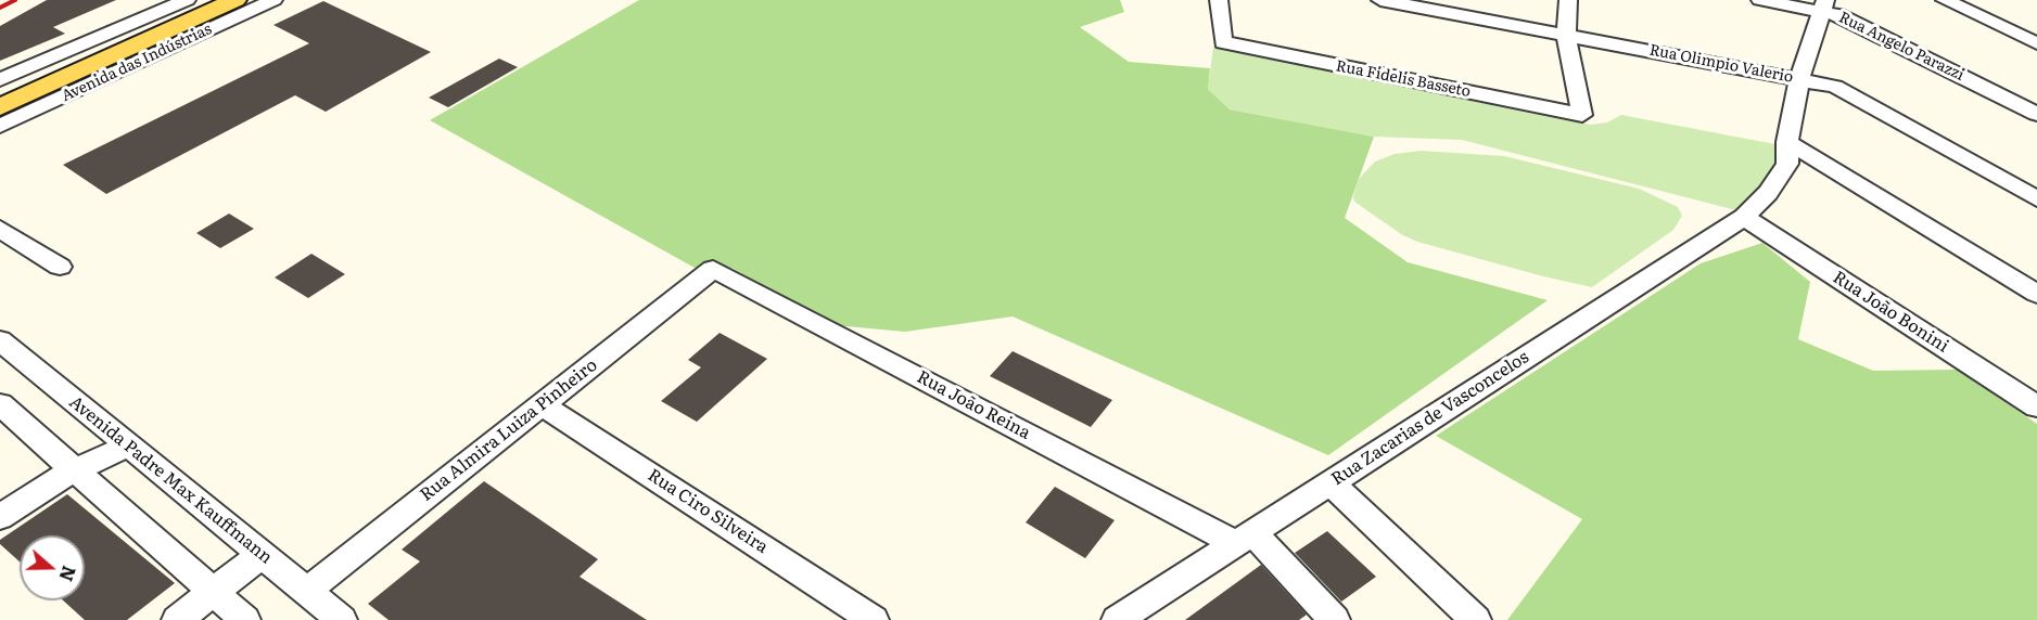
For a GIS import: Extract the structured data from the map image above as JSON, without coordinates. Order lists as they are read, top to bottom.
{
  "streets": {
    "main road": ["Avenida das Indústrias"],
    "street": [
      "Rua Angelo Parazzi",
      "Rua Olimpio Valerio",
      "Rua Fidelis Basseto",
      "Rua João Bonini",
      "Rua João Reina",
      "Rua Zacarias de Vasconcelos",
      "Rua Almira Luiza Pinheiro",
      "Avenida Padre Max Kauffmann",
      "Rua Ciro Silveira"
    ]
  },
  "crossings": [
    ["Rua Angelo Parazzi", "Rua Zacarias de Vasconcelos"],
    ["Rua Olimpio Valerio", "Rua Fidelis Basseto"],
    ["Rua Olimpio Valerio", "Rua Zacarias de Vasconcelos"],
    ["Rua João Bonini", "Rua Zacarias de Vasconcelos"],
    ["Rua João Reina", "Rua Zacarias de Vasconcelos"],
    ["Rua João Reina", "Rua Almira Luiza Pinheiro"],
    ["Rua Almira Luiza Pinheiro", "Avenida Padre Max Kauffmann"],
    ["Rua Almira Luiza Pinheiro", "Rua Ciro Silveira"]
  ],
  "north": "right"
}
